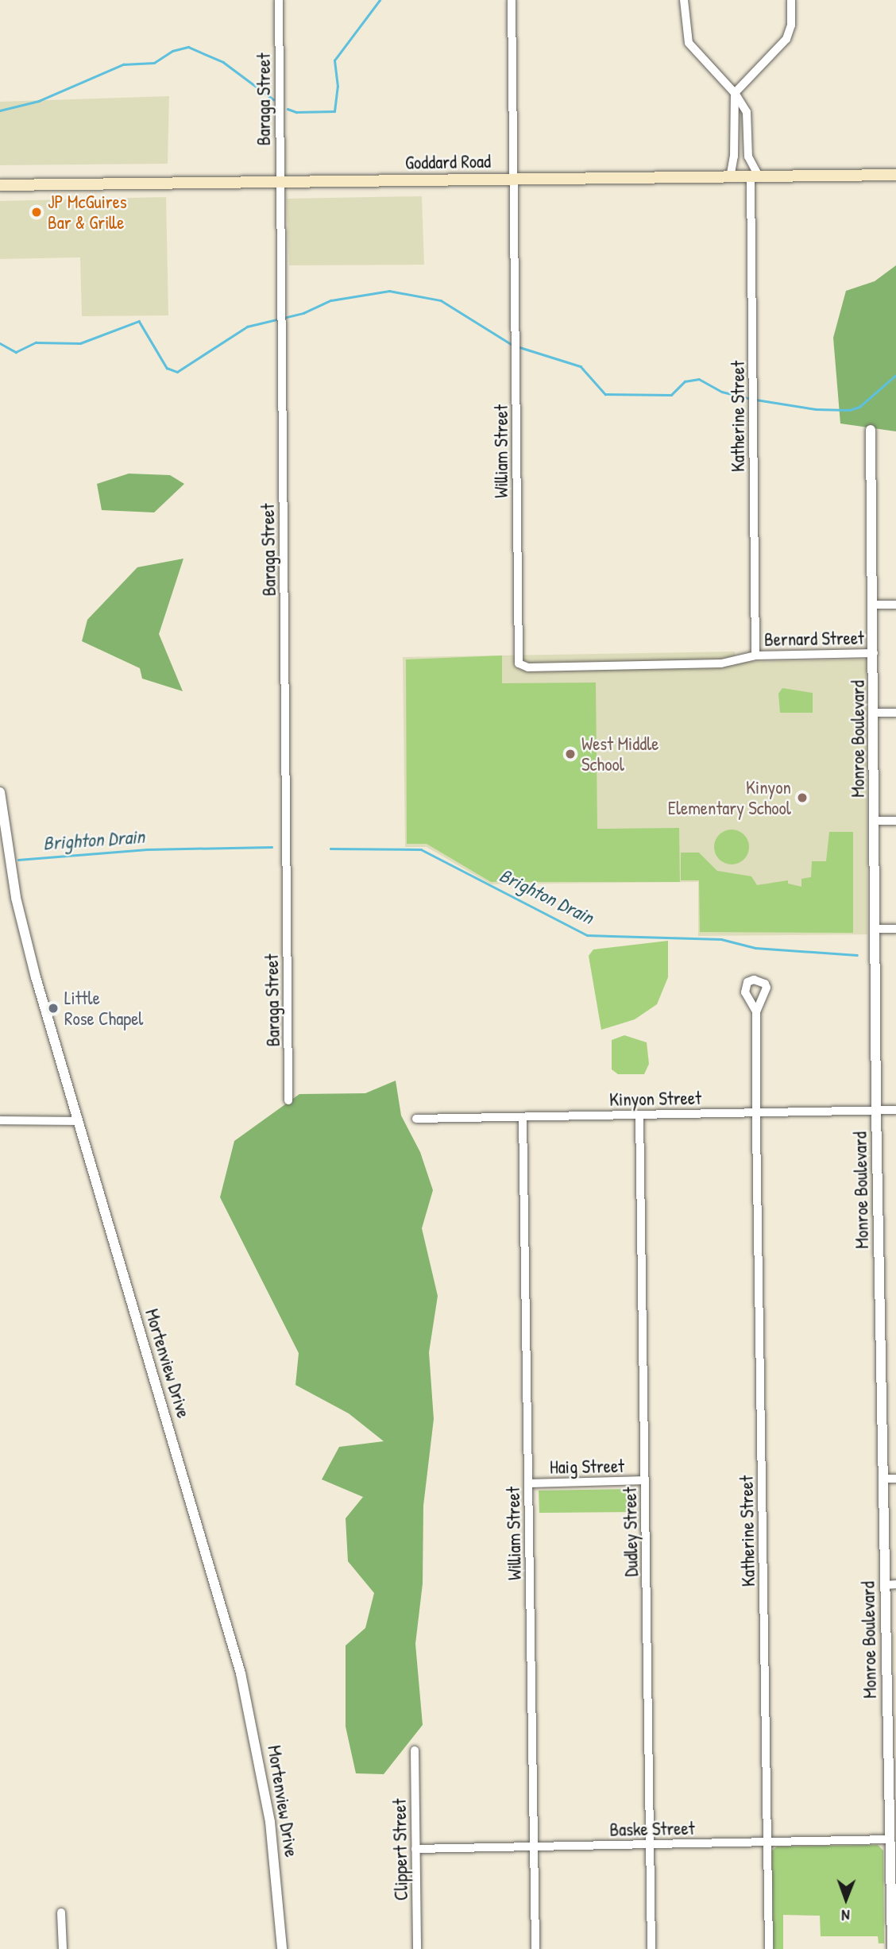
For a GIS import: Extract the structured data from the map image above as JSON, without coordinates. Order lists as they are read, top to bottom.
{
  "streets": {
    "main road": ["Goddard Road"],
    "street": [
      "Baraga Street",
      "Katherine Street",
      "William Street",
      "Bernard Street",
      "Monroe Boulevard",
      "Kinyon Street",
      "Mortenview Drive",
      "Haig Street",
      "Dudley Street",
      "Baske Street",
      "Clippert Street"
    ]
  },
  "crossings": [
    ["Baraga Street", "Goddard Road"],
    ["Goddard Road", "Katherine Street"],
    ["Goddard Road", "William Street"],
    ["Katherine Street", "William Street"],
    ["Katherine Street", "Bernard Street"],
    ["Katherine Street", "Kinyon Street"],
    ["Katherine Street", "Baske Street"],
    ["William Street", "Bernard Street"],
    ["William Street", "Kinyon Street"],
    ["William Street", "Haig Street"],
    ["William Street", "Baske Street"],
    ["Bernard Street", "Monroe Boulevard"],
    ["Monroe Boulevard", "Kinyon Street"],
    ["Monroe Boulevard", "Baske Street"],
    ["Kinyon Street", "Dudley Street"],
    ["Haig Street", "Dudley Street"],
    ["Dudley Street", "Baske Street"],
    ["Baske Street", "Clippert Street"]
  ],
  "water": ["Brighton Drain"],
  "places": [
    "JP McGuires Bar & Grille",
    "West Middle School",
    "Kinyon Elementary School",
    "Little Rose Chapel"
  ],
  "north": "bottom"
}
